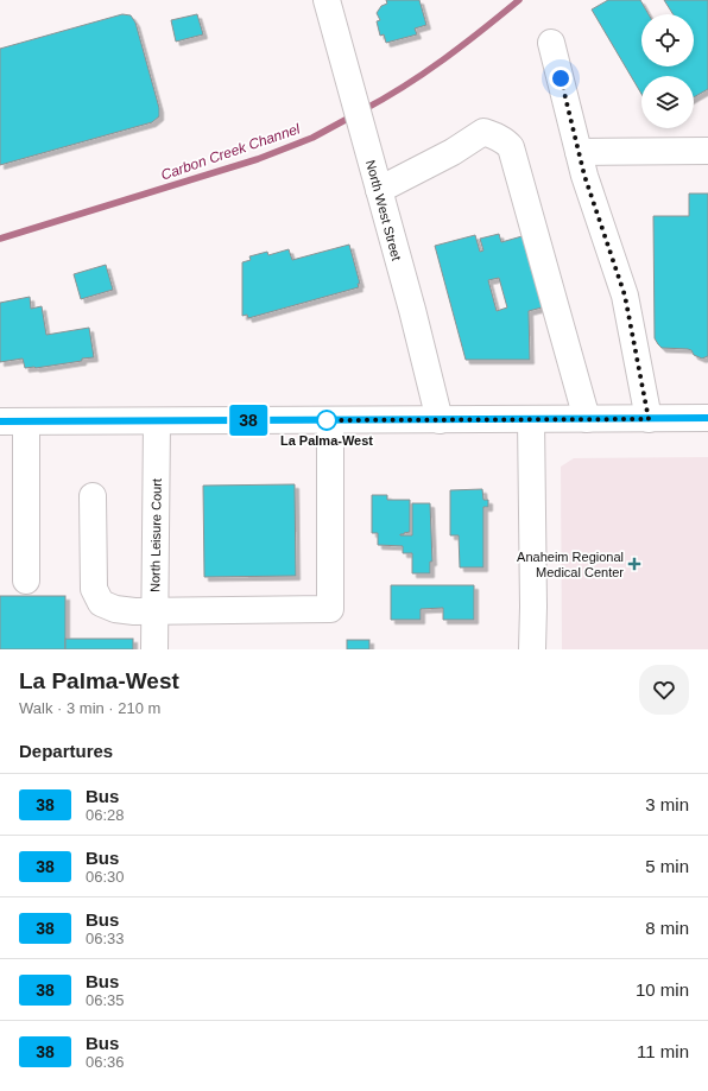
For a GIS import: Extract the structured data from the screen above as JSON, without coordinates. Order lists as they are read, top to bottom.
{
  "streets": {
    "street": ["North West Street", "North Leisure Court"]
  },
  "water": ["Carbon Creek Channel"],
  "places": {
    "other": ["La Palma-West"],
    "health": ["Anaheim Regional Medical Center"]
  },
  "lines": ["bus line 38"],
  "page": {
    "on_map": "38",
    "heading": [
      ["La Palma-West", "Walk · 3 min · 210 m"],
      "Departures"
    ],
    "list": [
      {
        "mark": "38",
        "name": "Bus",
        "note": "06:28",
        "value": "3 min"
      },
      {
        "mark": "38",
        "name": "Bus",
        "note": "06:30",
        "value": "5 min"
      },
      {
        "mark": "38",
        "name": "Bus",
        "note": "06:33",
        "value": "8 min"
      },
      {
        "mark": "38",
        "name": "Bus",
        "note": "06:35",
        "value": "10 min"
      },
      {
        "mark": "38",
        "name": "Bus",
        "note": "06:36",
        "value": "11 min"
      }
    ]
  }
}
